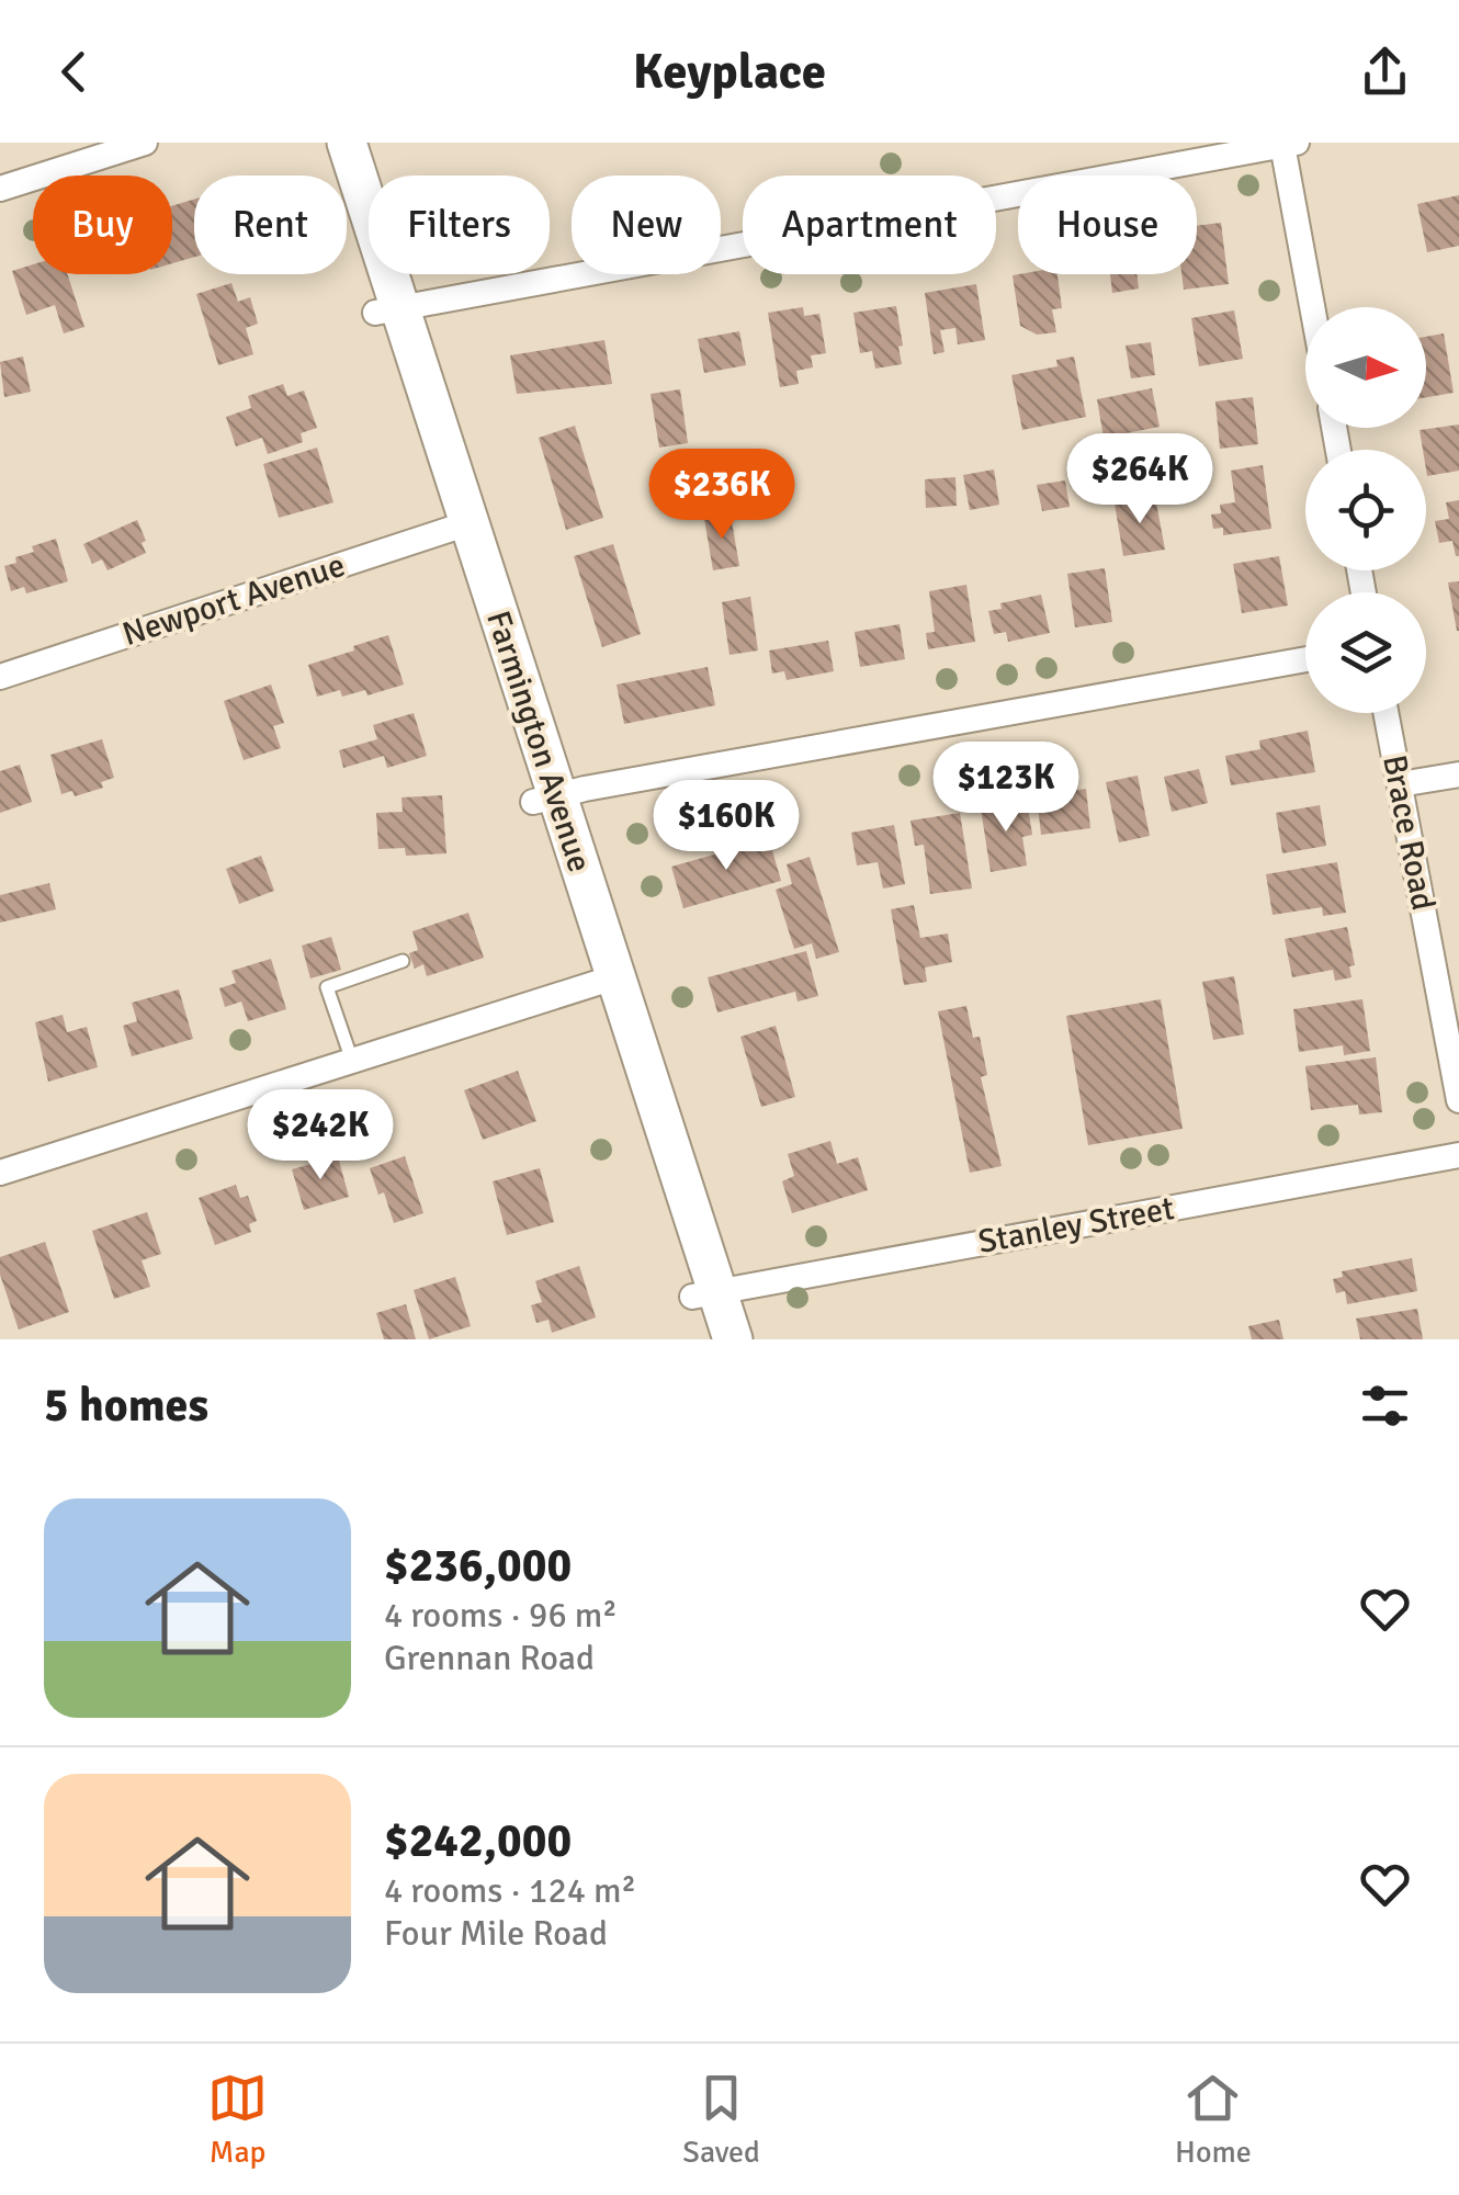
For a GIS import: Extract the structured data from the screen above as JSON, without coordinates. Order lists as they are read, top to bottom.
{
  "streets": {
    "main road": ["Farmington Avenue"],
    "street": ["Newport Avenue", "Brace Road", "Stanley Street"]
  },
  "crossings": [
    ["Newport Avenue", "Farmington Avenue"],
    ["Farmington Avenue", "Stanley Street"]
  ],
  "north": "right",
  "page": {
    "header": "Keyplace",
    "chip": [
      "Buy",
      "Rent",
      "Filters",
      "New",
      "Apartment",
      "House"
    ],
    "price": [
      "$264K",
      "$236K",
      "$123K",
      "$160K",
      "$242K"
    ],
    "heading": "5 homes",
    "list": [
      {
        "name": "$236,000",
        "note": "4 rooms · 96 m² · Grennan Road"
      },
      {
        "name": "$242,000",
        "note": "4 rooms · 124 m² · Four Mile Road"
      }
    ],
    "tabs": ["Map", "Saved", "Home"]
  }
}
